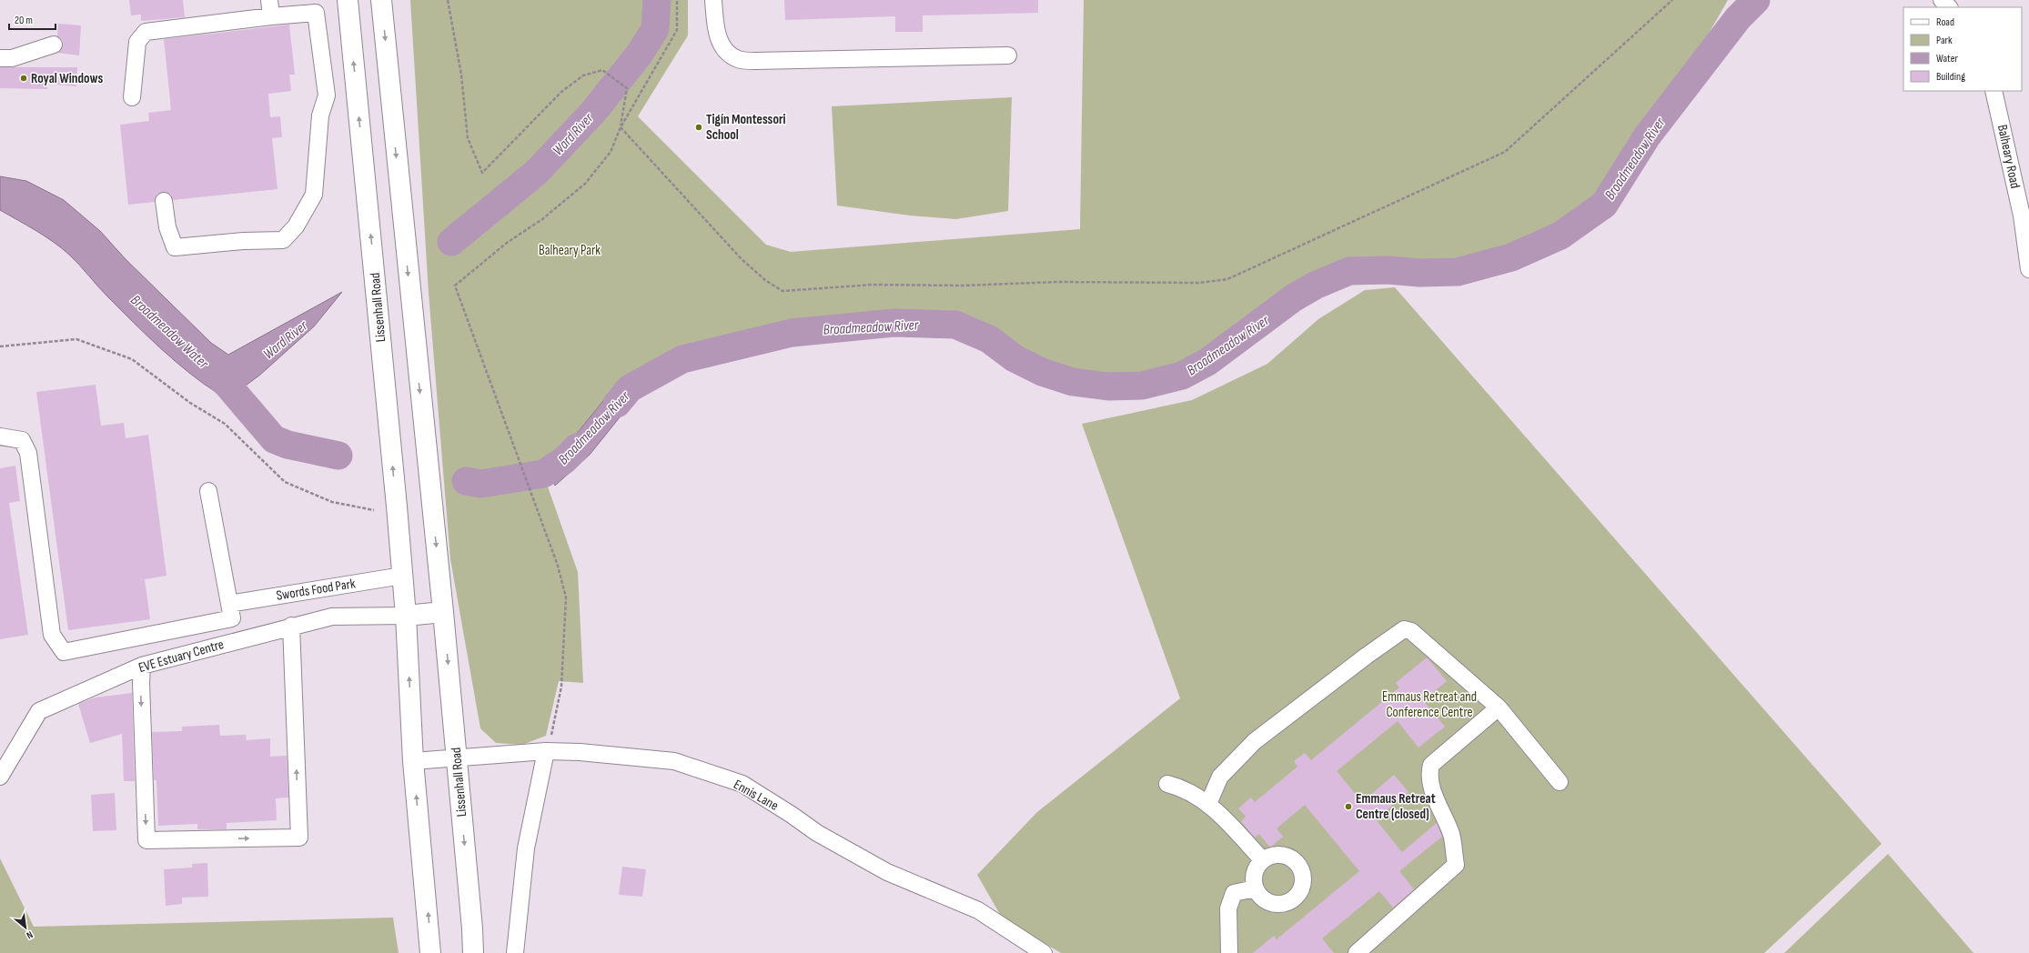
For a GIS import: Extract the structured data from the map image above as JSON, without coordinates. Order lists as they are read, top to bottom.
{
  "streets": {
    "main road": ["Lissenhall Road"],
    "street": [
      "Balheary Road",
      "Swords Food Park",
      "EVE Estuary Centre",
      "Ennis Lane"
    ]
  },
  "crossings": [
    ["Lissenhall Road", "Swords Food Park"],
    ["Lissenhall Road", "EVE Estuary Centre"],
    ["Lissenhall Road", "Ennis Lane"]
  ],
  "water": ["Ward River", "Broadmeadow River", "Broadmeadow Water"],
  "parks": ["Balheary Park", "Emmaus Retreat and Conference Centre"],
  "places": ["Royal Windows", "Tigín Montessori School", "Emmaus Retreat Centre (closed)"],
  "legend": [
    "Road",
    "Park",
    "Water",
    "Building"
  ],
  "scale_bar": "20 m",
  "north": "bottom right"
}
